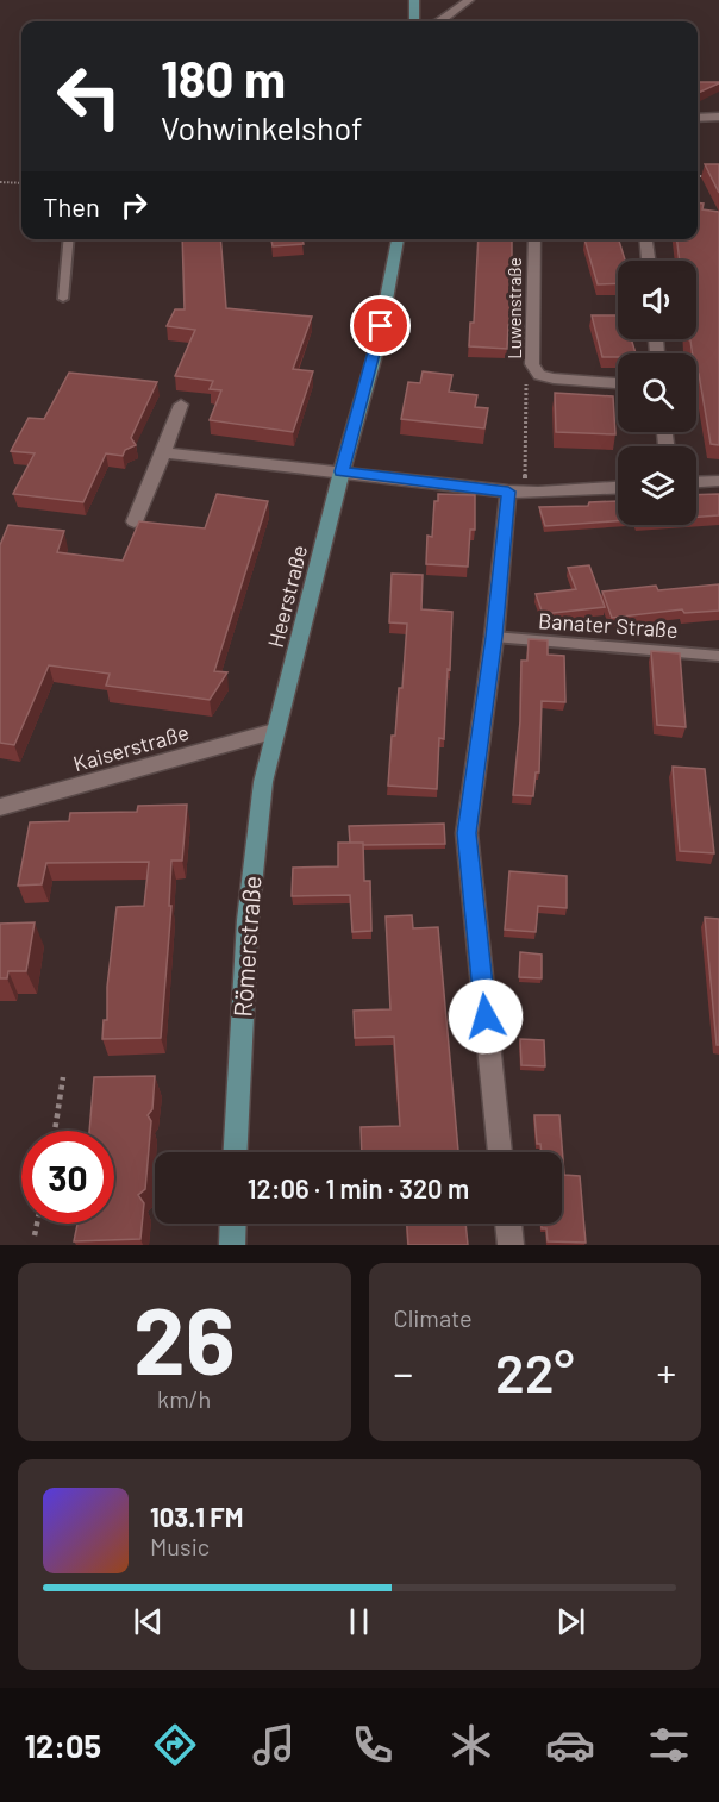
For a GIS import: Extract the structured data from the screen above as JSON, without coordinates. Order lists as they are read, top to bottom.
{
  "streets": {
    "main road": ["Heerstraße", "Römerstraße"],
    "street": ["Luwenstraße", "Kaiserstraße"],
    "lane": ["Banater Straße"]
  },
  "crossings": [
    ["Heerstraße", "Kaiserstraße"],
    ["Heerstraße", "Römerstraße"],
    ["Kaiserstraße", "Römerstraße"]
  ],
  "page": {
    "turn": ["180 m", "Vohwinkelshof"],
    "then": "Then",
    "limit": "30",
    "trip": "12:06 · 1 min · 320 m",
    "tile": [
      ["26", "km/h"],
      "Climate"
    ],
    "heat": ["−", "22°", "+"],
    "song": ["103.1 FM", "Music"],
    "tabs": "12:05"
  }
}
